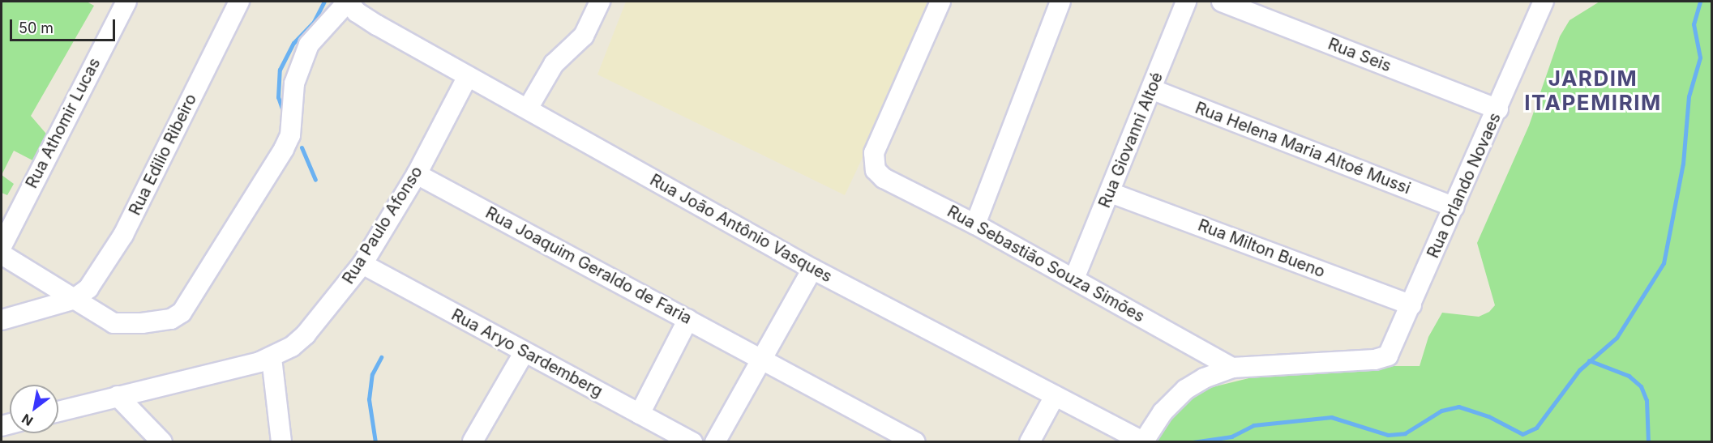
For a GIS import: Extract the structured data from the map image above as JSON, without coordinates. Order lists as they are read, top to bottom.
{
  "streets": {
    "street": [
      "Rua Seis",
      "Rua Athomir Lucas",
      "Rua Giovanni Altoé",
      "Rua Helena Maria Altoé Mussi",
      "Rua Edilio Ribeiro",
      "Rua Orlando Novaes",
      "Rua Paulo Afonso",
      "Rua João Antônio Vasques",
      "Rua Milton Bueno",
      "Rua Sebastião Souza Simões",
      "Rua Joaquim Geraldo de Faria",
      "Rua Aryo Sardemberg"
    ]
  },
  "crossings": [
    ["Rua Seis", "Rua Orlando Novaes"],
    ["Rua Giovanni Altoé", "Rua Helena Maria Altoé Mussi"],
    ["Rua Giovanni Altoé", "Rua Milton Bueno"],
    ["Rua Giovanni Altoé", "Rua Sebastião Souza Simões"],
    ["Rua Helena Maria Altoé Mussi", "Rua Orlando Novaes"],
    ["Rua Orlando Novaes", "Rua Milton Bueno"],
    ["Rua Orlando Novaes", "Rua Sebastião Souza Simões"],
    ["Rua Paulo Afonso", "Rua João Antônio Vasques"],
    ["Rua Paulo Afonso", "Rua Joaquim Geraldo de Faria"],
    ["Rua Paulo Afonso", "Rua Aryo Sardemberg"]
  ],
  "districts": ["JARDIM ITAPEMIRIM"],
  "scale_bar": "50 m",
  "north": "bottom left"
}
